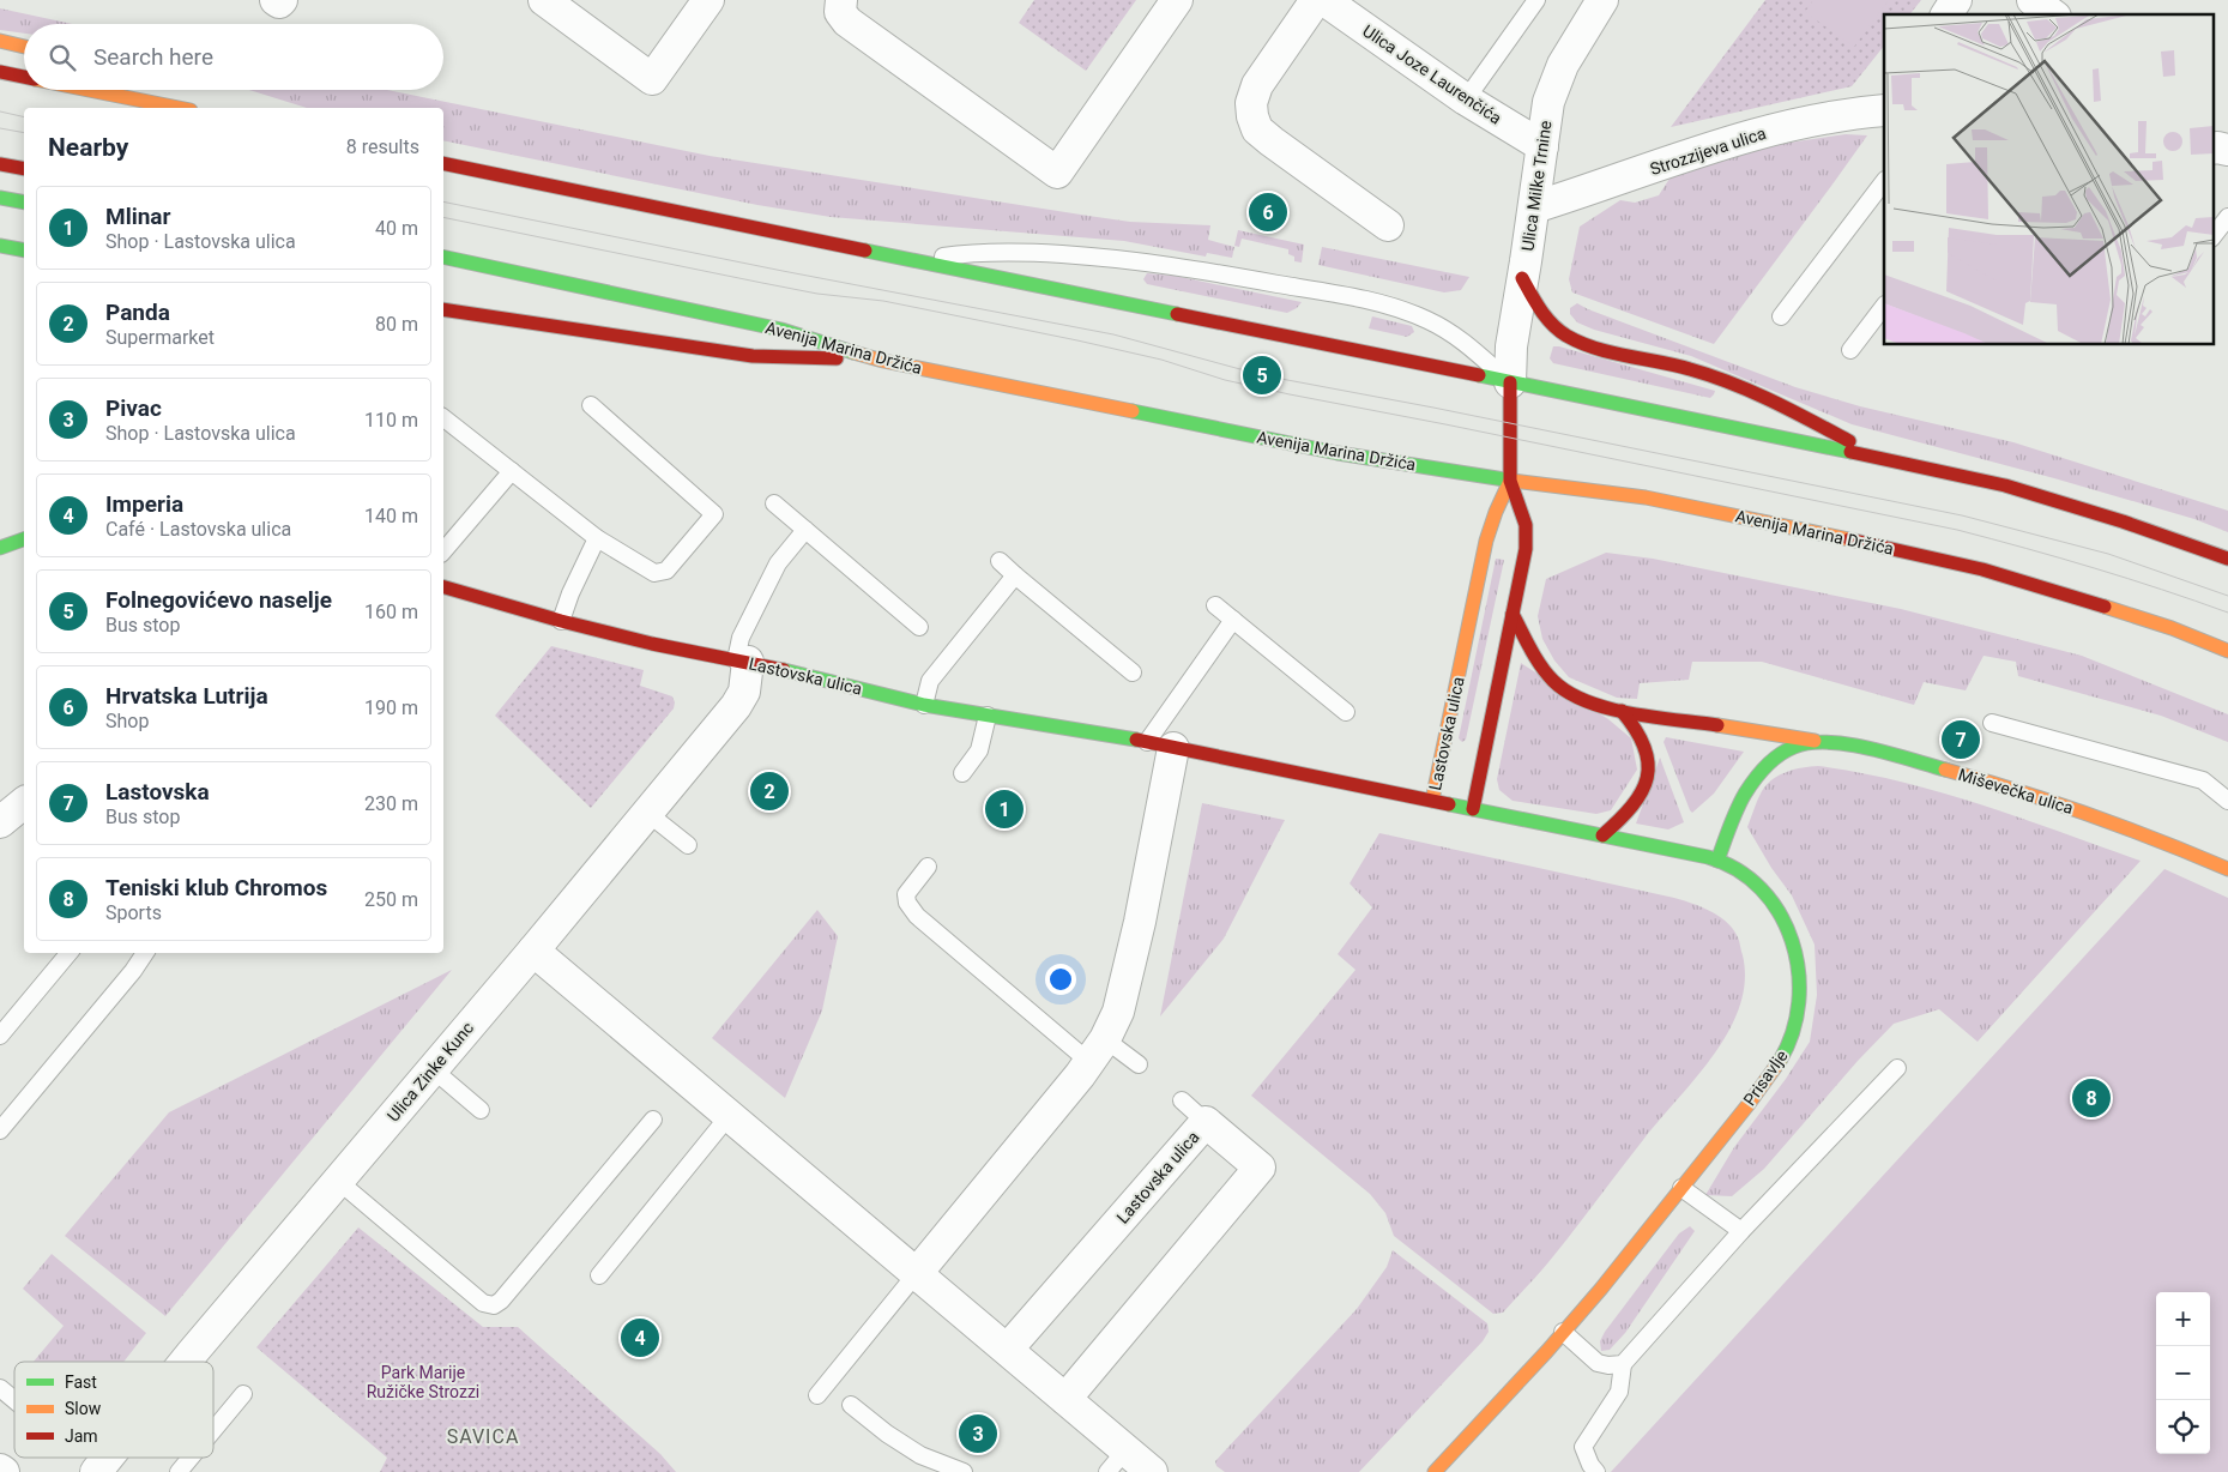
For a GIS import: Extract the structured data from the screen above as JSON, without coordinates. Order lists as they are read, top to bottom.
{
  "streets": {
    "main road": [
      "Avenija Marina Držića",
      "Lastovska ulica",
      "Miševečka ulica",
      "Prisavlje"
    ],
    "street": [
      "Ulica Joze Laurenčića",
      "Strozzijeva ulica",
      "Ulica Milke Trnine",
      "Ulica Zinke Kunc"
    ]
  },
  "crossings": [
    ["Ulica Joze Laurenčića", "Ulica Milke Trnine"],
    ["Strozzijeva ulica", "Ulica Milke Trnine"],
    ["Ulica Milke Trnine", "Lastovska ulica"],
    ["Avenija Marina Držića", "Lastovska ulica"],
    ["Lastovska ulica", "Ulica Zinke Kunc"],
    ["Lastovska ulica", "Prisavlje"],
    ["Miševečka ulica", "Prisavlje"]
  ],
  "districts": ["SAVICA"],
  "parks": ["Park Marije Ružičke Strozzi"],
  "legend": ["Fast", "Slow", "Jam"],
  "page": {
    "search": "Search here",
    "heading": ["Nearby", "8 results"],
    "list": [
      {
        "mark": "1",
        "name": "Mlinar",
        "note": "Shop · Lastovska ulica",
        "value": "40 m"
      },
      {
        "mark": "2",
        "name": "Panda",
        "note": "Supermarket",
        "value": "80 m"
      },
      {
        "mark": "3",
        "name": "Pivac",
        "note": "Shop · Lastovska ulica",
        "value": "110 m"
      },
      {
        "mark": "4",
        "name": "Imperia",
        "note": "Café · Lastovska ulica",
        "value": "140 m"
      },
      {
        "mark": "5",
        "name": "Folnegovićevo naselje",
        "note": "Bus stop",
        "value": "160 m"
      },
      {
        "mark": "6",
        "name": "Hrvatska Lutrija",
        "note": "Shop",
        "value": "190 m"
      },
      {
        "mark": "7",
        "name": "Lastovska",
        "note": "Bus stop",
        "value": "230 m"
      },
      {
        "mark": "8",
        "name": "Teniski klub Chromos",
        "note": "Sports",
        "value": "250 m"
      }
    ],
    "pins": [
      "6",
      "5",
      "7",
      "2",
      "1",
      "8",
      "4",
      "3"
    ],
    "map_buttons": ["+", "−"]
  }
}
